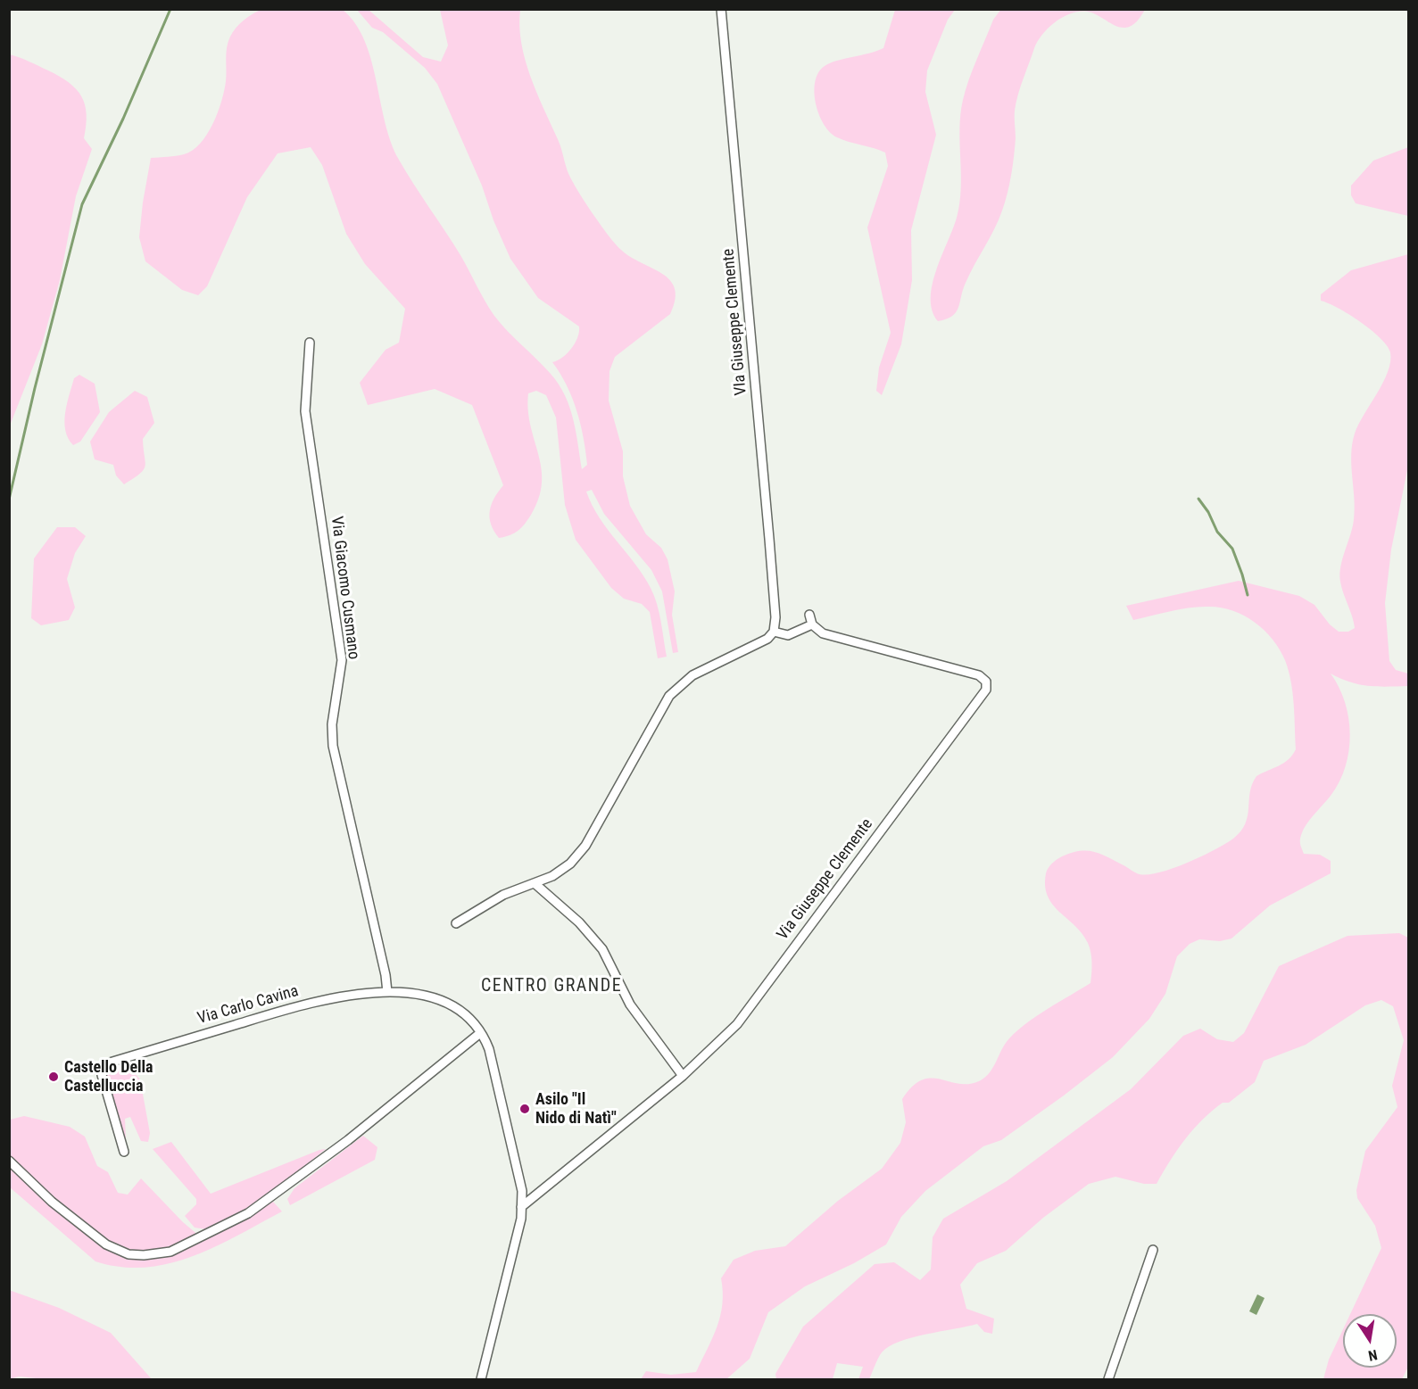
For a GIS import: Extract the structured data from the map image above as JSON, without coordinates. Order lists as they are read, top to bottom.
{
  "streets": {
    "street": [
      "VIa Giuseppe Clemente",
      "Via Giacomo Cusmano",
      "Via Giuseppe Clemente",
      "Via Carlo Cavina"
    ]
  },
  "crossings": [
    ["Via Giacomo Cusmano", "Via Carlo Cavina"],
    ["Via Giuseppe Clemente", "Via Carlo Cavina"]
  ],
  "districts": ["CENTRO GRANDE"],
  "places": ["Castello Della Castelluccia", "Asilo \"Il Nido di Natì\""],
  "north": "bottom"
}
